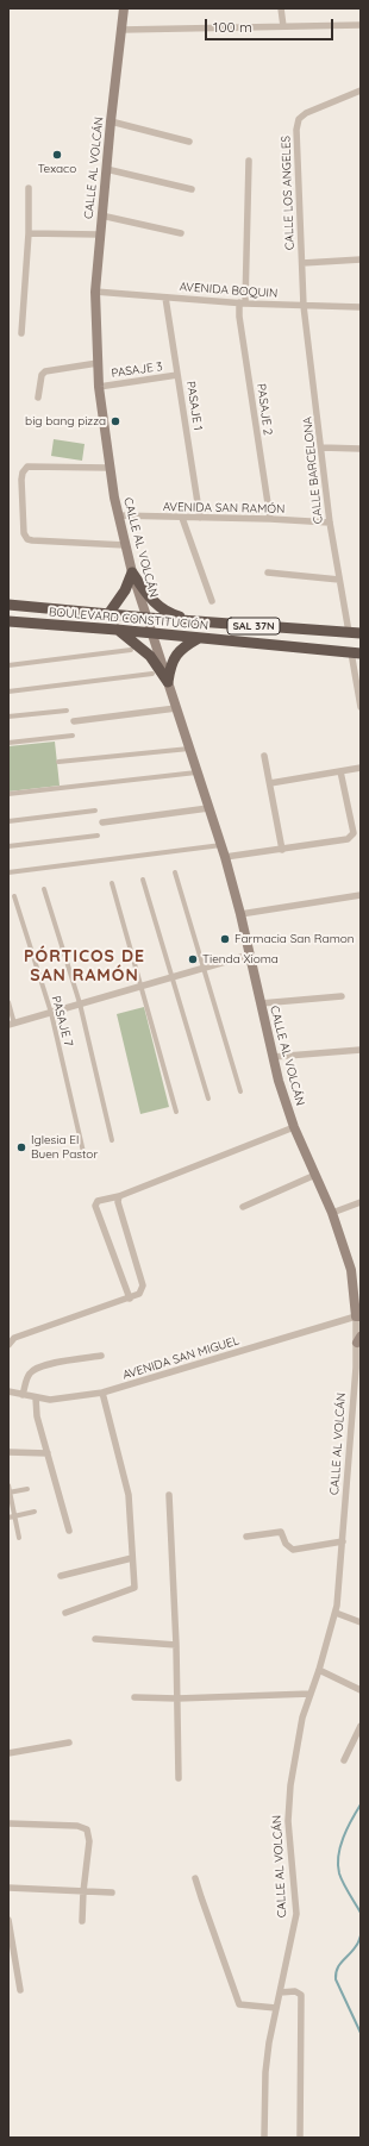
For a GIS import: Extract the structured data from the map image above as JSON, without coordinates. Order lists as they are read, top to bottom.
{
  "streets": {
    "highway": ["BOULEVARD CONSTITUCIÓN", "SAL 37N"],
    "main road": ["CALLE AL VOLCÁN"],
    "street": [
      "CALLE LOS ANGELES",
      "AVENIDA BOQUIN",
      "PASAJE 3",
      "PASAJE 1",
      "PASAJE 2",
      "CALLE BARCELONA",
      "AVENIDA SAN RAMÓN",
      "PASAJE 7",
      "AVENIDA SAN MIGUEL"
    ]
  },
  "crossings": [
    ["CALLE AL VOLCÁN", "AVENIDA BOQUIN"],
    ["CALLE AL VOLCÁN", "PASAJE 3"],
    ["CALLE AL VOLCÁN", "AVENIDA SAN RAMÓN"],
    ["CALLE AL VOLCÁN", "BOULEVARD CONSTITUCIÓN"],
    ["CALLE AL VOLCÁN", "AVENIDA SAN MIGUEL"],
    ["CALLE LOS ANGELES", "AVENIDA BOQUIN"],
    ["CALLE LOS ANGELES", "CALLE BARCELONA"],
    ["AVENIDA BOQUIN", "PASAJE 1"],
    ["AVENIDA BOQUIN", "PASAJE 2"],
    ["AVENIDA BOQUIN", "CALLE BARCELONA"],
    ["PASAJE 3", "PASAJE 1"],
    ["PASAJE 1", "AVENIDA SAN RAMÓN"],
    ["PASAJE 2", "AVENIDA SAN RAMÓN"],
    ["CALLE BARCELONA", "AVENIDA SAN RAMÓN"],
    ["CALLE BARCELONA", "BOULEVARD CONSTITUCIÓN"]
  ],
  "districts": ["PÓRTICOS DE SAN RAMÓN"],
  "places": [
    "Texaco",
    "big bang pizza",
    "Farmacia San Ramon",
    "Tienda Xioma",
    "Iglesia El Buen Pastor"
  ],
  "scale_bar": "100 m"
}
